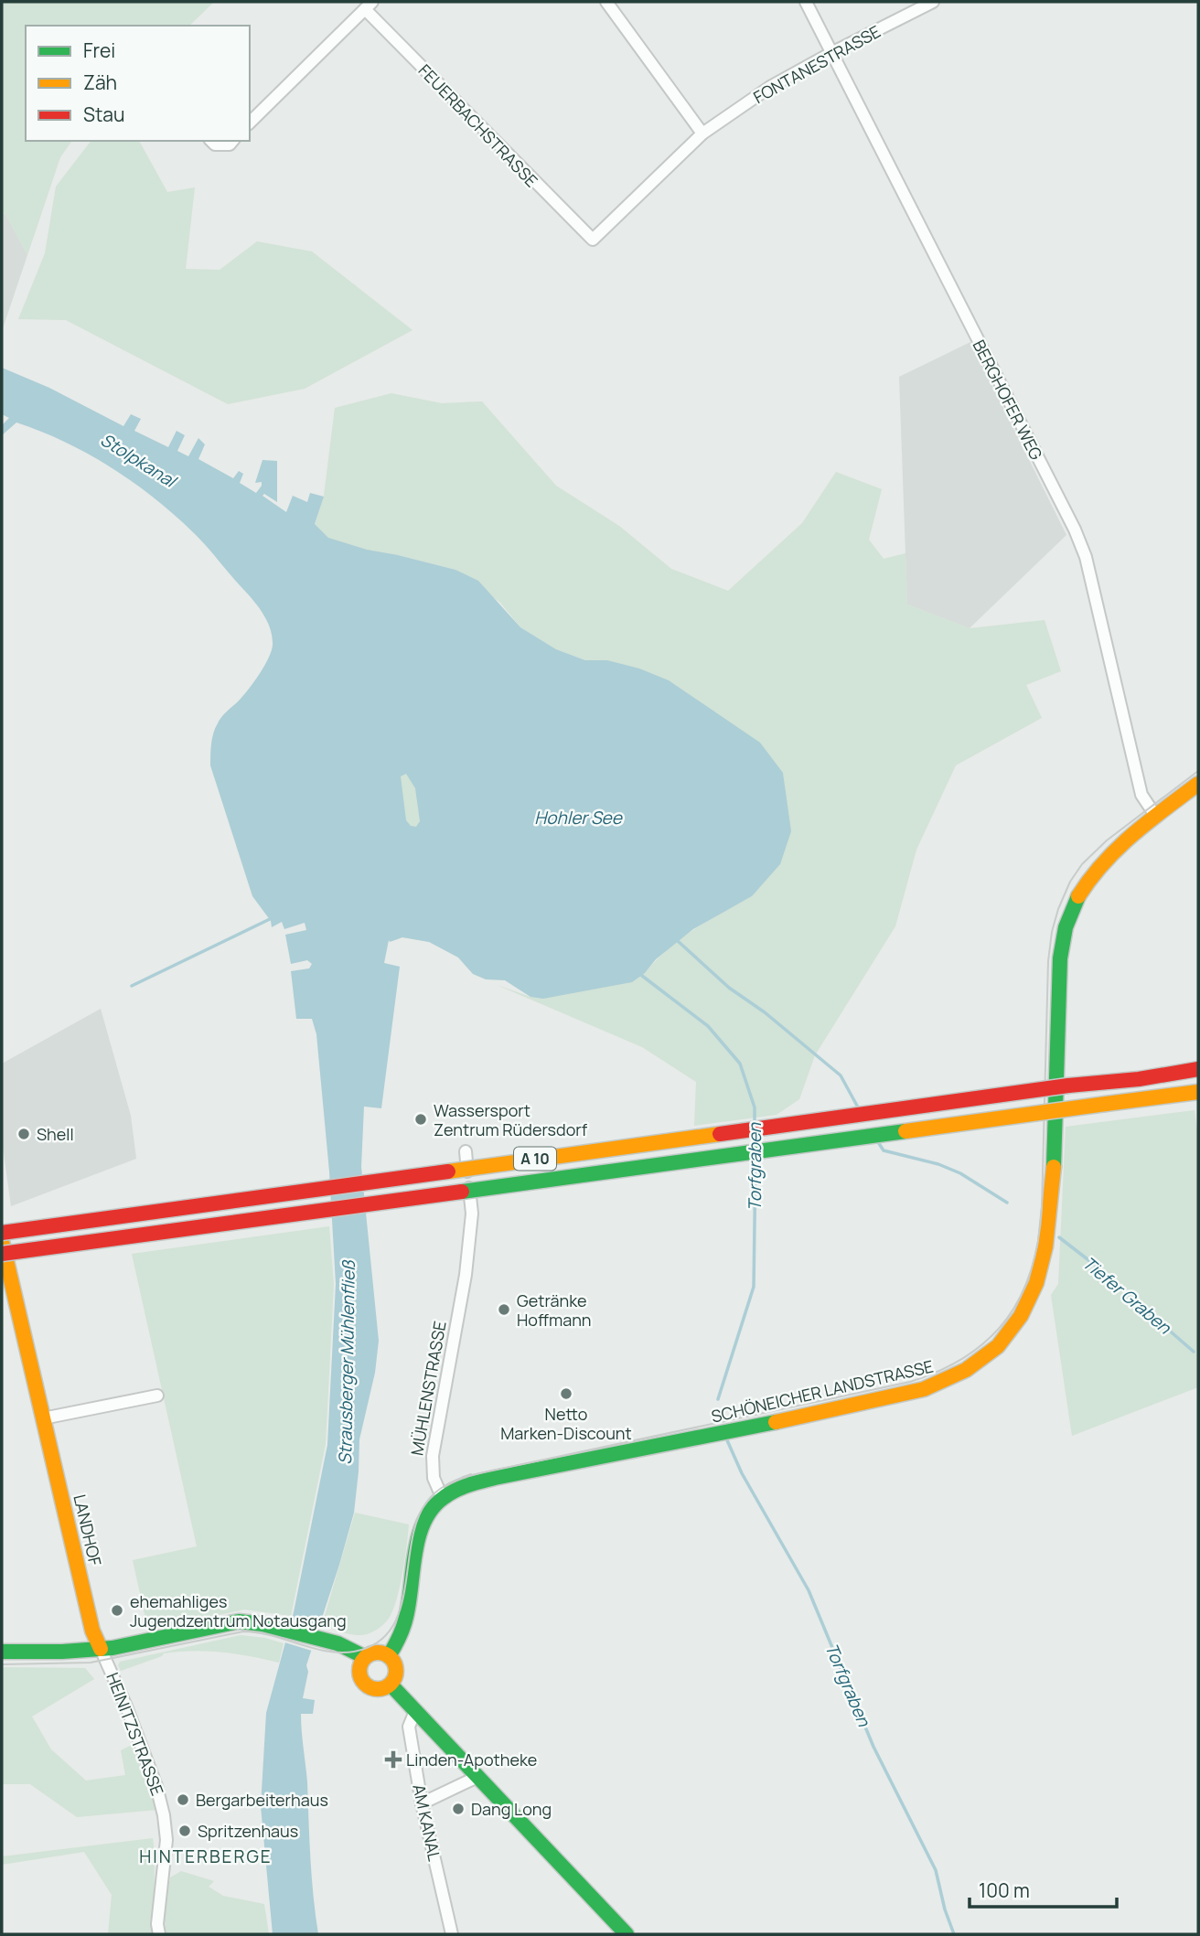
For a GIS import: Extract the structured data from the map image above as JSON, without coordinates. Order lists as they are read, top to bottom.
{
  "streets": {
    "main road": ["A 10", "SCHÖNEICHER LANDSTRASSE", "LANDHOF"],
    "street": [
      "FONTANESTRASSE",
      "FEUERBACHSTRASSE",
      "BERGHOFER WEG",
      "MÜHLENSTRASSE",
      "HEINITZSTRASSE",
      "AM KANAL"
    ]
  },
  "crossings": [
    ["FONTANESTRASSE", "FEUERBACHSTRASSE"],
    ["FONTANESTRASSE", "BERGHOFER WEG"],
    ["BERGHOFER WEG", "SCHÖNEICHER LANDSTRASSE"],
    ["A 10", "LANDHOF"],
    ["MÜHLENSTRASSE", "SCHÖNEICHER LANDSTRASSE"],
    ["LANDHOF", "HEINITZSTRASSE"]
  ],
  "districts": ["HINTERBERGE"],
  "water": [
    "Stolpkanal",
    "Hohler See",
    "Torfgraben",
    "Tiefer Graben",
    "Strausberger Mühlenfließ"
  ],
  "places": {
    "other": [
      "Wassersport Zentrum Rüdersdorf",
      "Shell",
      "Getränke Hoffmann",
      "Netto Marken-Discount",
      "ehemahliges Jugendzentrum Notausgang",
      "Bergarbeiterhaus",
      "Dang Long",
      "Spritzenhaus"
    ],
    "health": ["Linden-Apotheke"]
  },
  "legend": ["Frei", "Zäh", "Stau"],
  "scale_bar": "100 m"
}
